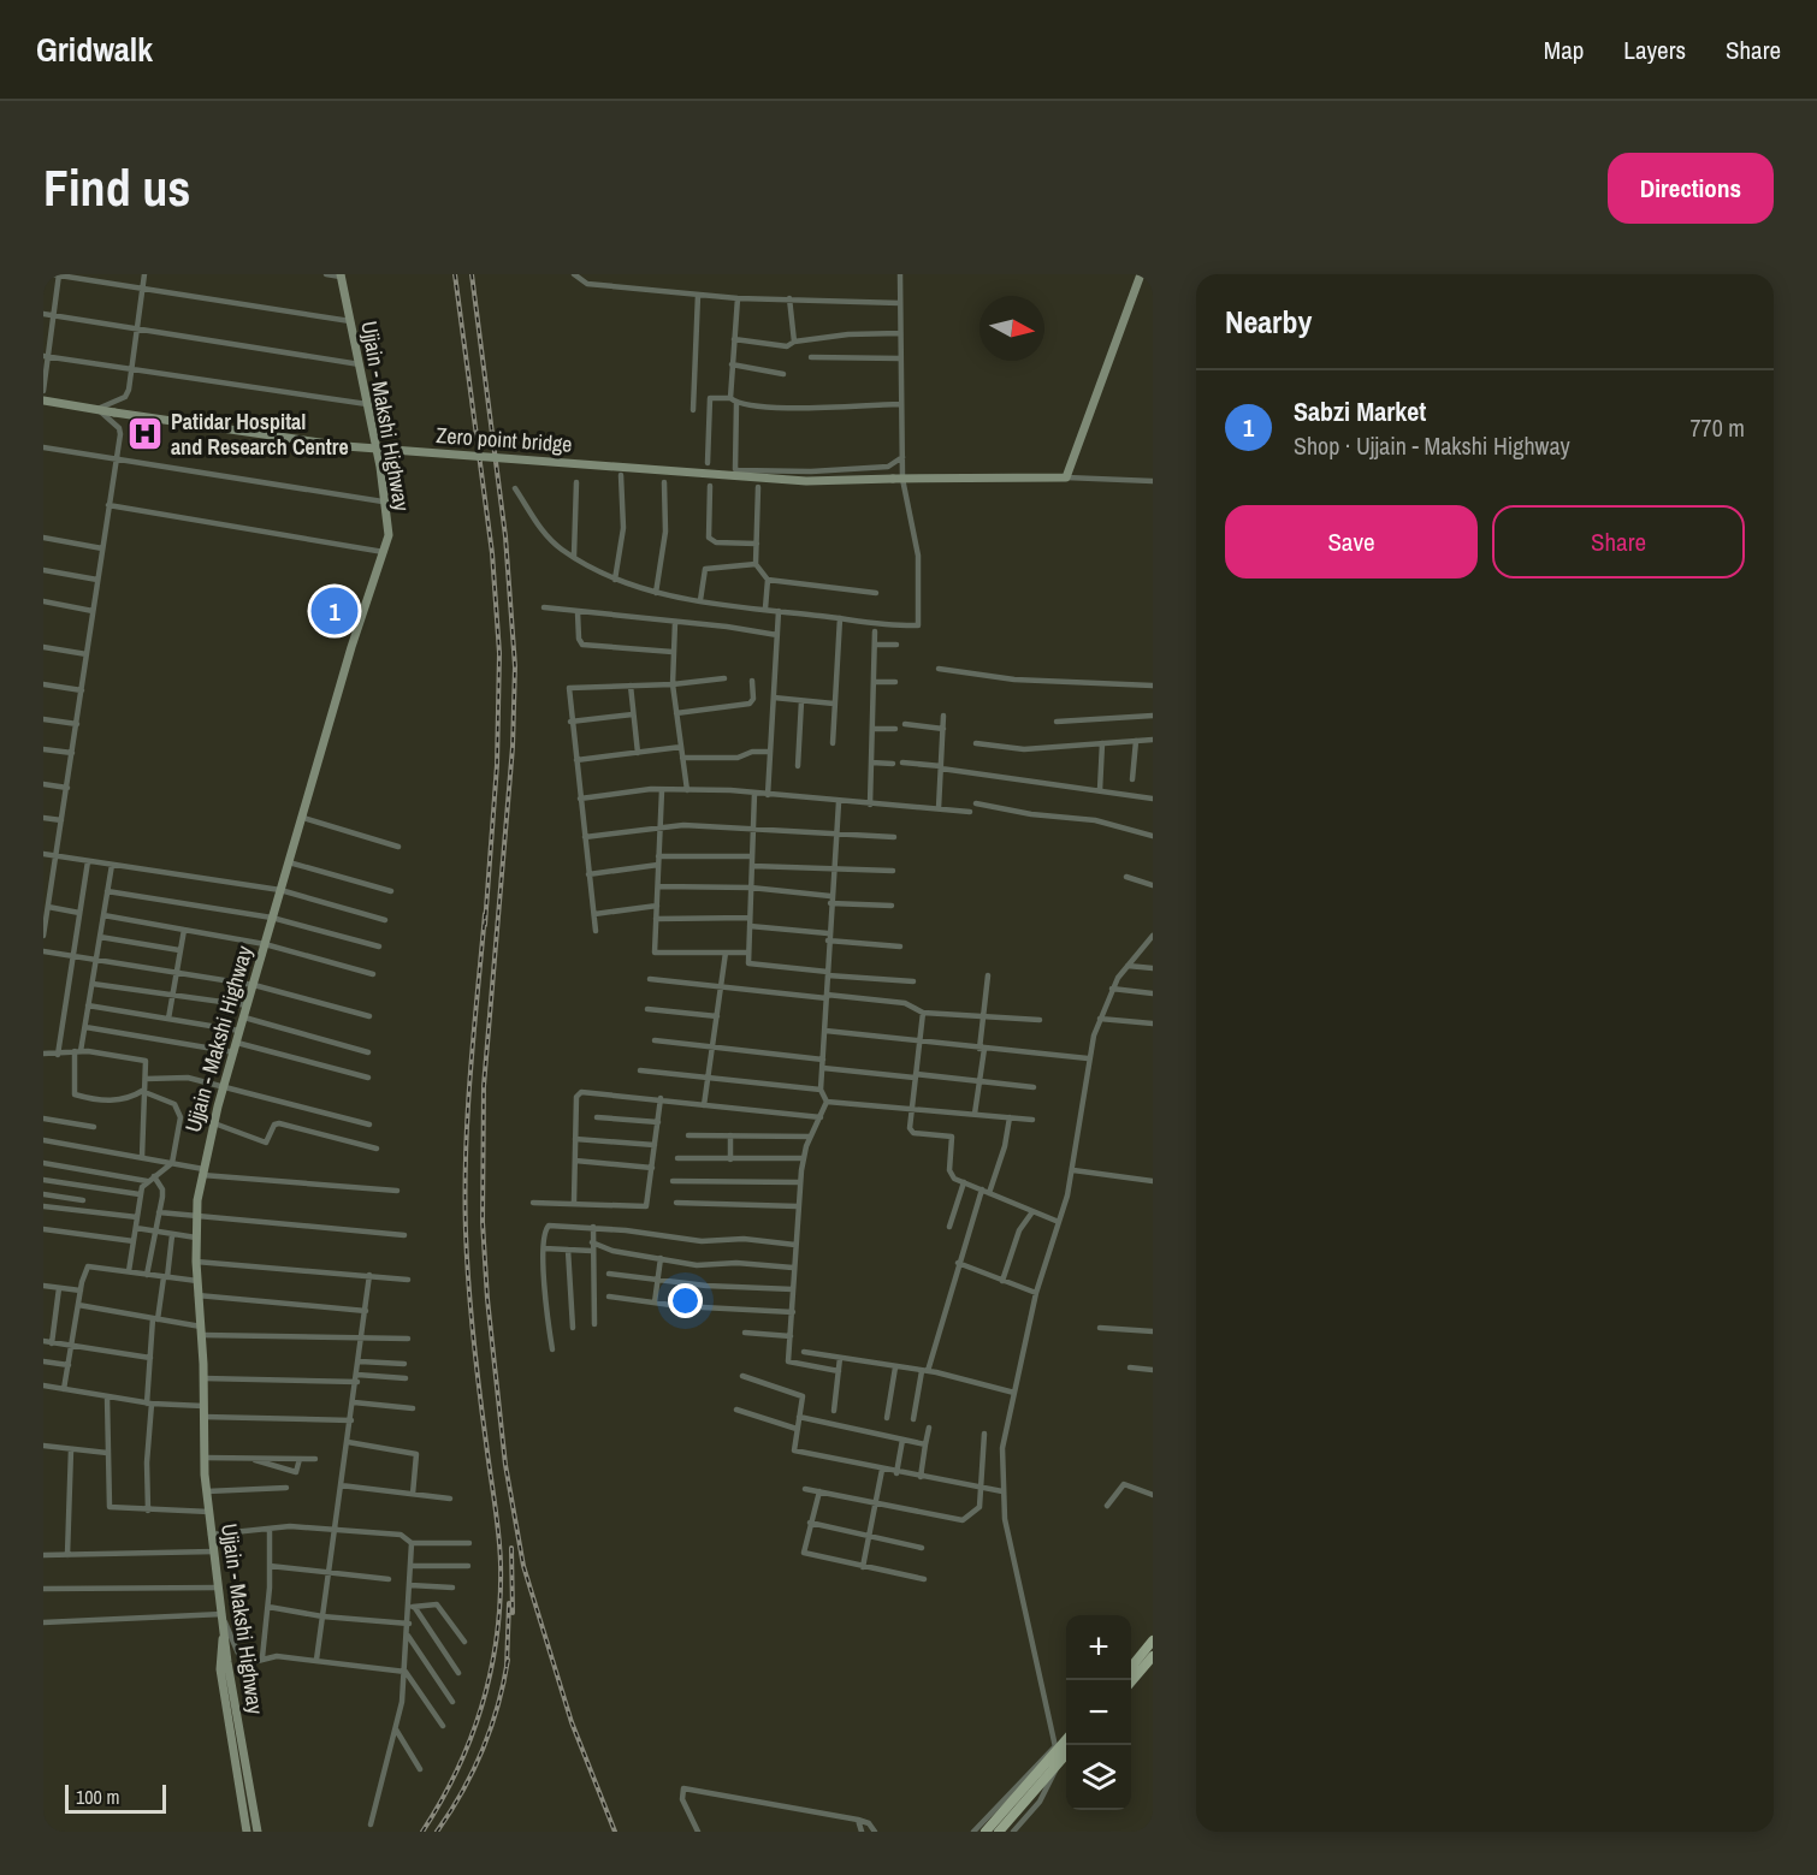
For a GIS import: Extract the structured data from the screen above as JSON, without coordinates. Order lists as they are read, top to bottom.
{
  "streets": {
    "main road": ["Ujjain - Makshi Highway", "Zero point bridge"]
  },
  "places": {
    "hospital": ["Patidar Hospital and Research Centre"]
  },
  "scale_bar": "100 m",
  "north": "right",
  "page": {
    "header": "Gridwalk",
    "nav": ["Map", "Layers", "Share"],
    "buttons": [
      "Directions",
      ["Save", "Share"]
    ],
    "title": "Find us",
    "heading": "Nearby",
    "list": [
      {
        "mark": "1",
        "name": "Sabzi Market",
        "note": "Shop · Ujjain - Makshi Highway",
        "value": "770 m"
      }
    ],
    "pins": "1",
    "map_buttons": ["+", "−"],
    "scale": "100 m"
  }
}
